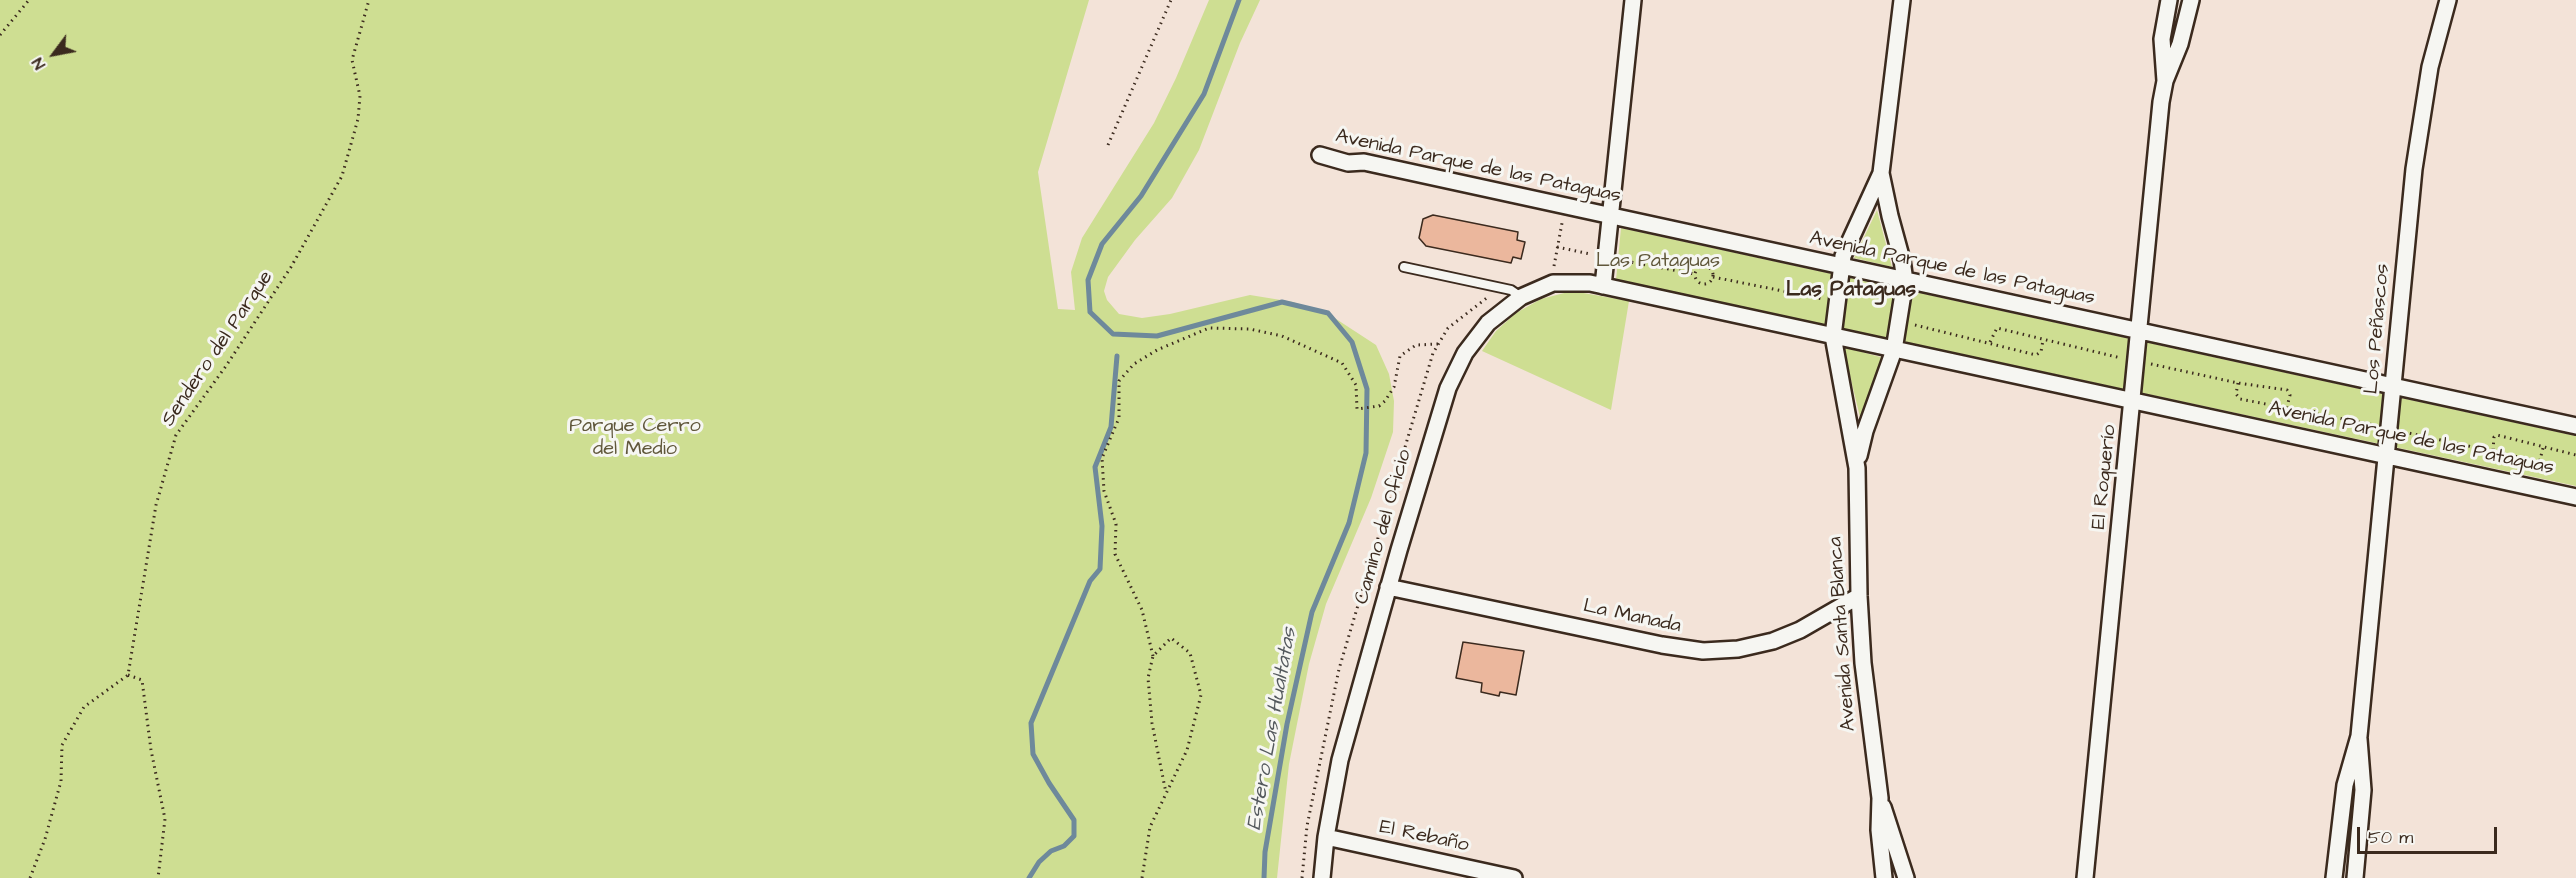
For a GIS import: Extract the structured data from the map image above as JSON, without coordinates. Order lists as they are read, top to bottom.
{
  "streets": {
    "street": [
      "Avenida Parque de las Pataguas",
      "Los Peñascos",
      "El Roquerío",
      "Camino del Oficio",
      "La Manada",
      "Avenida Santa Blanca",
      "El Rebaño"
    ],
    "path": ["Sendero del Parque"]
  },
  "crossings": [
    ["Avenida Parque de las Pataguas", "Los Peñascos"],
    ["Avenida Parque de las Pataguas", "El Roquerío"],
    ["Avenida Parque de las Pataguas", "Camino del Oficio"],
    ["Avenida Parque de las Pataguas", "Avenida Santa Blanca"],
    ["Camino del Oficio", "La Manada"],
    ["Camino del Oficio", "El Rebaño"],
    ["La Manada", "Avenida Santa Blanca"]
  ],
  "districts": ["Las Pataguas"],
  "water": ["Estero Las Hualtatas"],
  "parks": ["Las Pataguas", "Parque Cerro del Medio"],
  "scale_bar": "50 m",
  "north": "bottom left"
}
